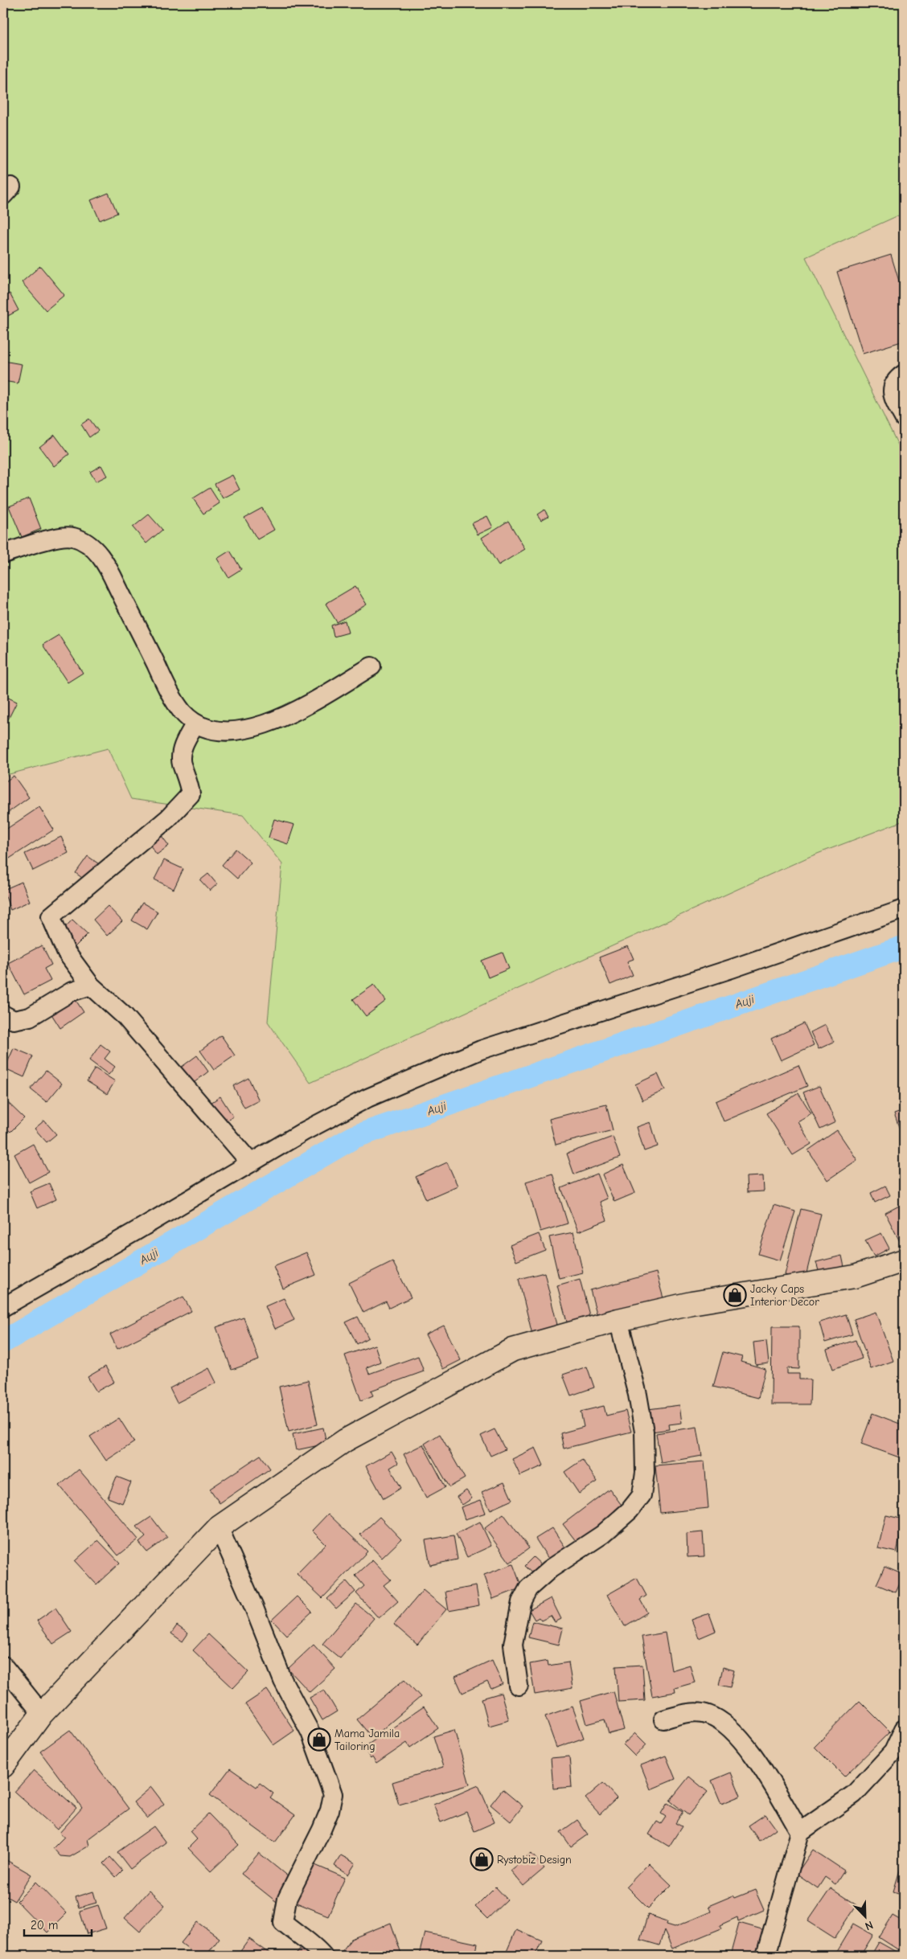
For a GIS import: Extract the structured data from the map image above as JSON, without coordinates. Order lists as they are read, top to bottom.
{
  "water": ["Auji"],
  "places": {
    "shop": ["Jacky Caps Interior Decor", "Mama Jamila Tailoring", "Rystobiz Design"]
  },
  "scale_bar": "20 m",
  "north": "bottom right"
}
